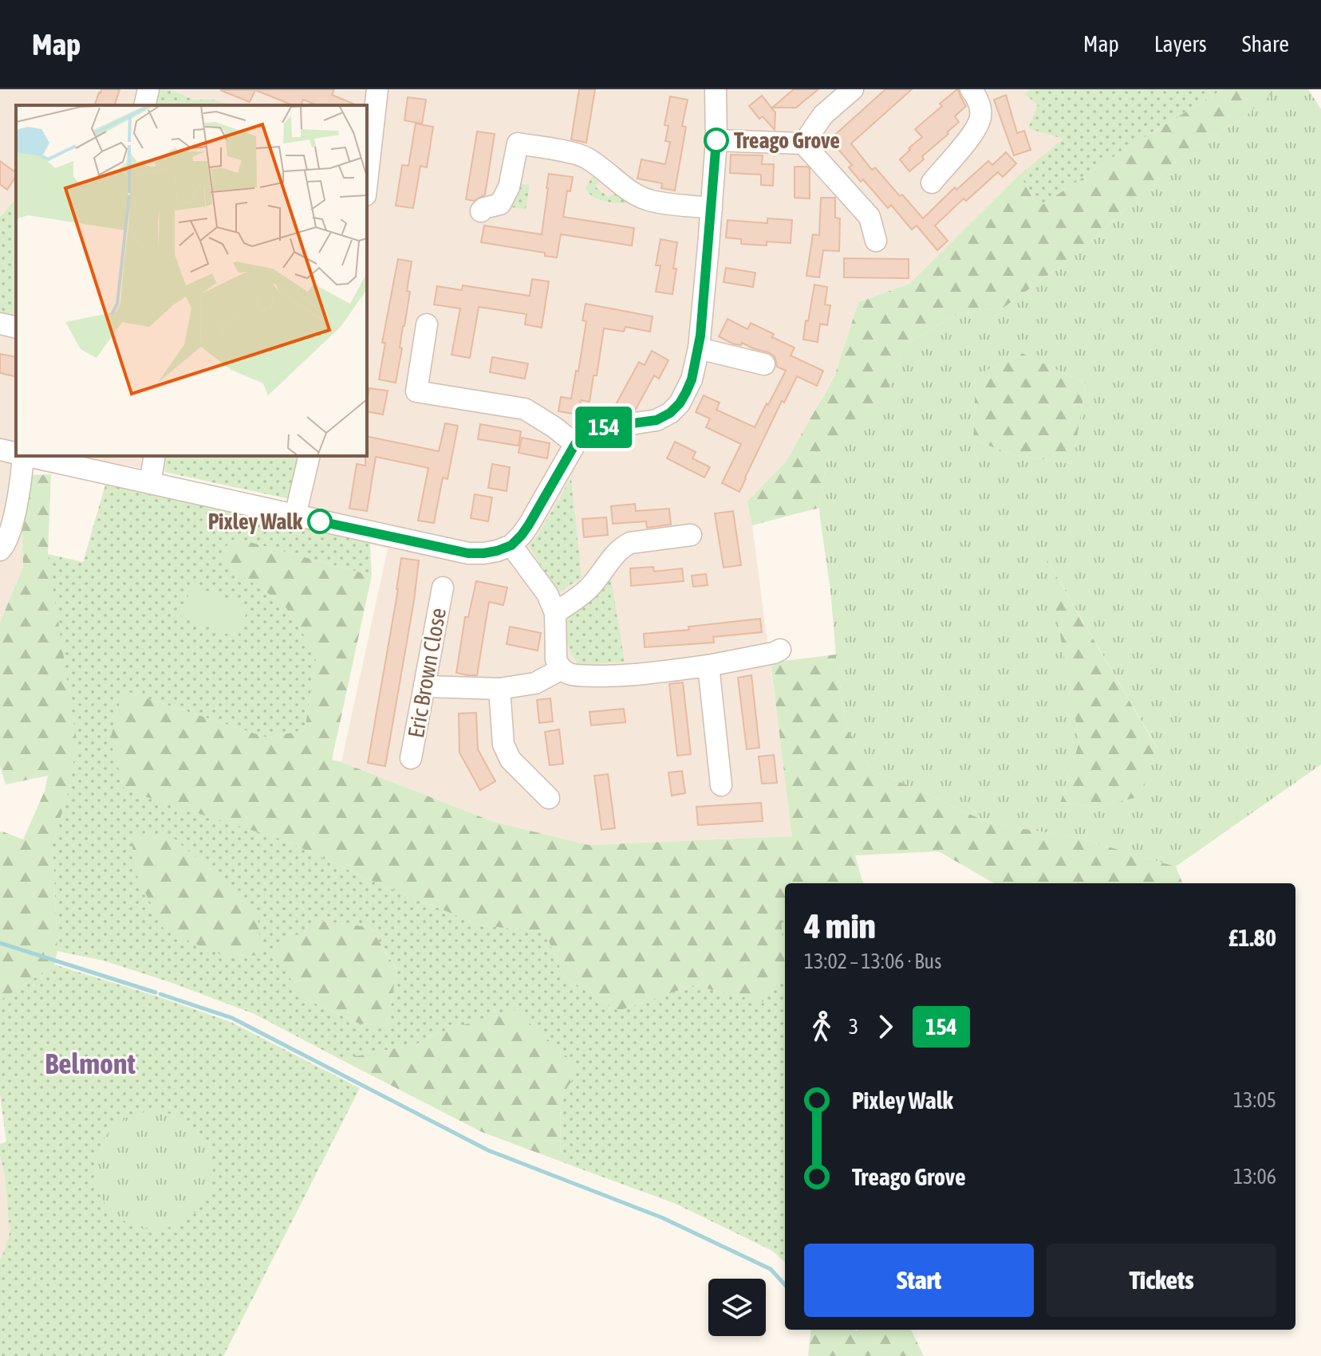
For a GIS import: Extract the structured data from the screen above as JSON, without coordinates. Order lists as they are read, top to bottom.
{
  "streets": {
    "street": ["Eric Brown Close"]
  },
  "districts": ["Belmont"],
  "places": ["Treago Grove", "Pixley Walk"],
  "lines": ["bus line 154"],
  "page": {
    "header": "Map",
    "nav": ["Map", "Layers", "Share"],
    "on_map": "154",
    "heading": ["4 min", "13:02 – 13:06 · Bus", "£1.80"],
    "legs": ["3", "154"],
    "list": [
      {
        "name": "Pixley Walk",
        "value": "13:05"
      },
      {
        "name": "Treago Grove",
        "value": "13:06"
      }
    ],
    "buttons": ["Start", "Tickets"]
  }
}
